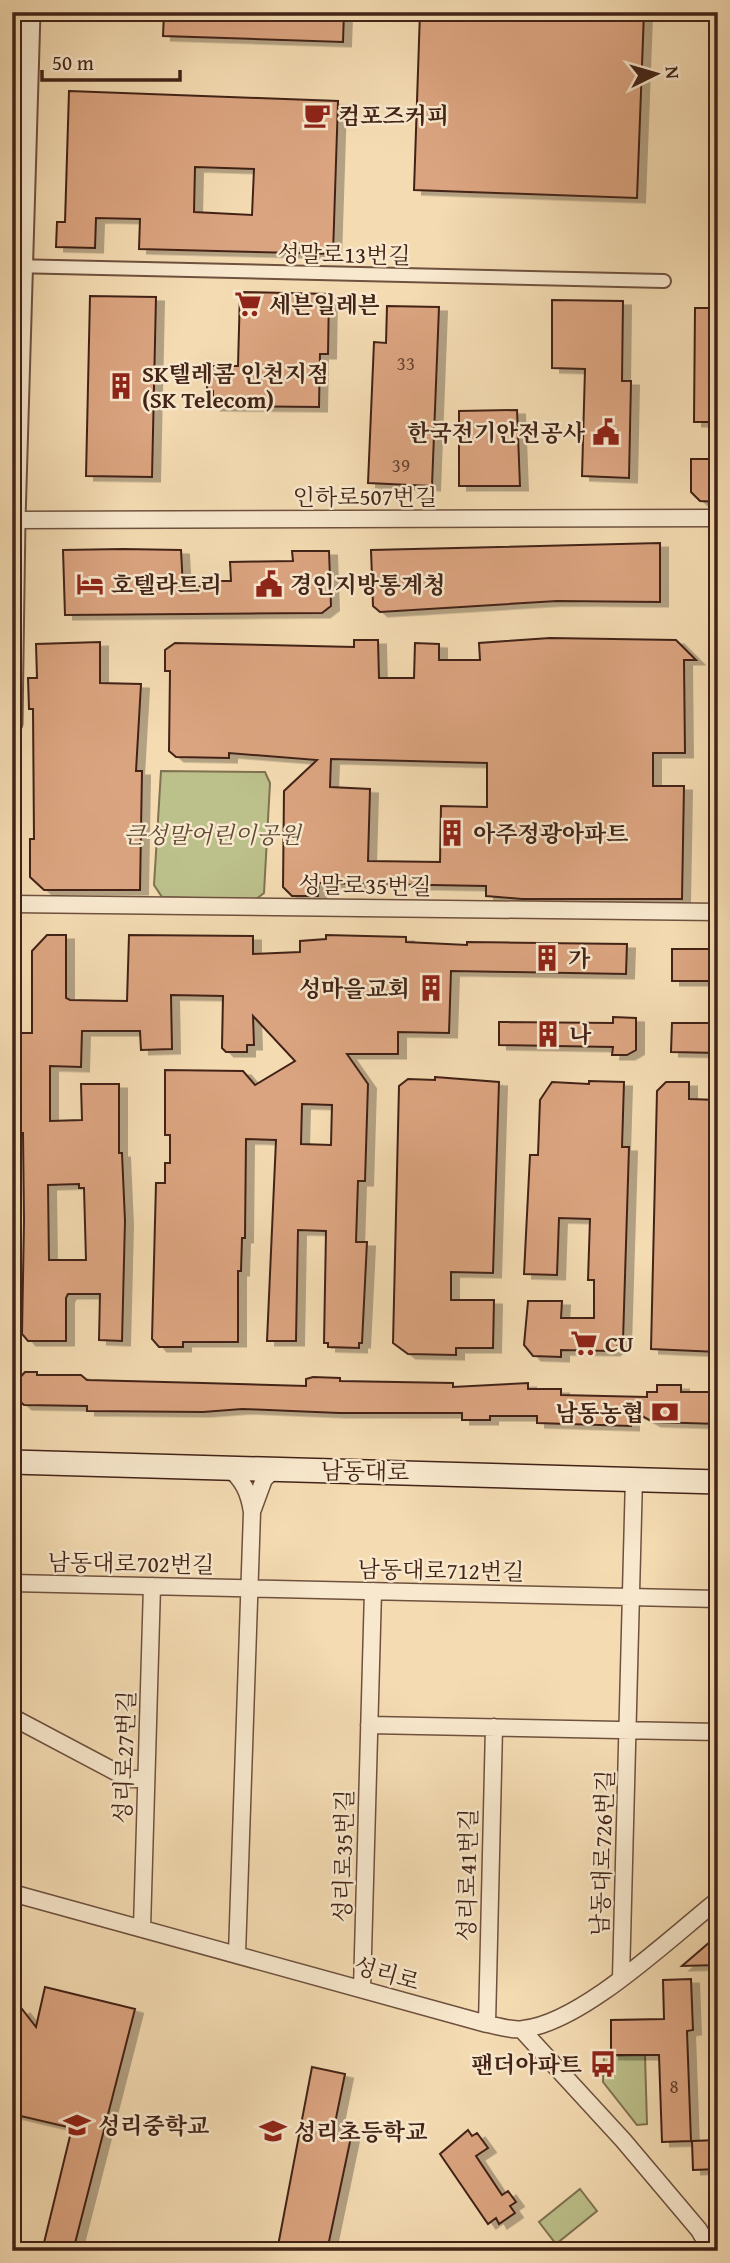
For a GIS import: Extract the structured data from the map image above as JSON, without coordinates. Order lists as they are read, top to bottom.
{
  "streets": {
    "main road": ["남동대로"],
    "street": [
      "성말로13번길",
      "인하로507번길",
      "성말로35번길",
      "남동대로702번길",
      "남동대로712번길",
      "성리로27번길",
      "남동대로726번길",
      "성리로35번길",
      "성리로41번길",
      "성리로"
    ]
  },
  "crossings": [
    ["남동대로", "남동대로726번길"],
    ["남동대로702번길", "남동대로712번길"],
    ["남동대로702번길", "성리로27번길"],
    ["남동대로712번길", "남동대로726번길"],
    ["남동대로712번길", "성리로35번길"],
    ["성리로27번길", "성리로"],
    ["남동대로726번길", "성리로"],
    ["성리로35번길", "성리로"],
    ["성리로41번길", "성리로"]
  ],
  "parks": ["큰성말어린이공원"],
  "places": {
    "cafe": ["컴포즈커피"],
    "supermarket": ["세븐일레븐", "CU"],
    "building": [
      "SK텔레콤 인천지점 (SK Telecom)",
      "아주정광아파트",
      "가",
      "성마을교회",
      "나"
    ],
    "public building": ["한국전기안전공사", "경인지방통계청"],
    "hotel": ["호텔라트리"],
    "bank": ["남동농협"],
    "bus stop": ["팬더아파트"],
    "school or university": ["성리중학교", "성리초등학교"]
  },
  "house_numbers": ["33", "39", "8"],
  "scale_bar": "50 m",
  "north": "right"
}
